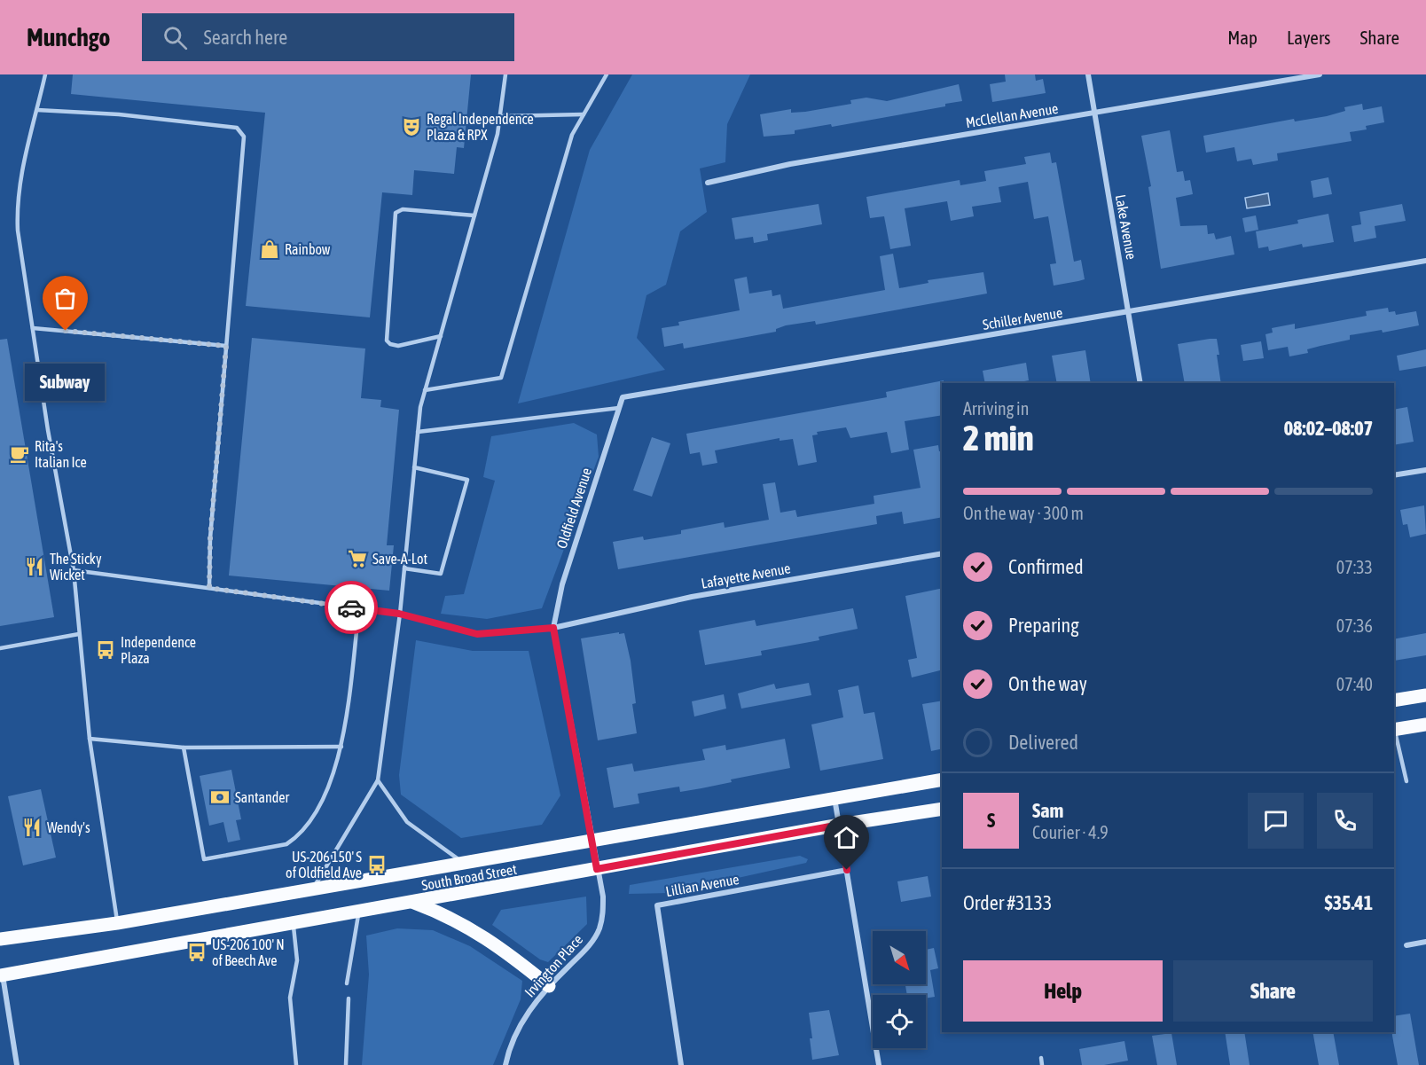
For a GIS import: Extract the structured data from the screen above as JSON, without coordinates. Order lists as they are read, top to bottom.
{
  "streets": {
    "main road": ["South Broad Street"],
    "street": [
      "McClellan Avenue",
      "Lake Avenue",
      "Schiller Avenue",
      "Oldfield Avenue",
      "Lafayette Avenue",
      "Lillian Avenue",
      "Irvington Place"
    ]
  },
  "crossings": [
    ["McClellan Avenue", "Lake Avenue"],
    ["Lake Avenue", "Schiller Avenue"],
    ["Schiller Avenue", "Oldfield Avenue"],
    ["Oldfield Avenue", "Lafayette Avenue"],
    ["Oldfield Avenue", "Irvington Place"],
    ["Lafayette Avenue", "Irvington Place"],
    ["South Broad Street", "Irvington Place"]
  ],
  "places": {
    "theatre": ["Regal Independence Plaza & RPX"],
    "shop": ["Rainbow"],
    "other": ["Subway"],
    "cafe": ["Rita's Italian Ice"],
    "supermarket": ["Save-A-Lot"],
    "restaurant": ["The Sticky Wicket", "Wendy's"],
    "bus stop": ["Independence Plaza", "US-206 150' S of Oldfield Ave", "US-206 100' N of Beech Ave"],
    "bank": ["Santander"]
  },
  "north": "bottom right",
  "page": {
    "header": "Munchgo",
    "search": "Search here",
    "nav": ["Map", "Layers", "Share"],
    "bubble": "Subway",
    "heading": ["2 min", "Arriving in", "08:02–08:07"],
    "panel": [
      "Sam",
      "Courier · 4.9",
      "Order #3133",
      "$35.41"
    ],
    "bar": "On the way · 300 m",
    "list": [
      ["Confirmed", "07:33"],
      ["Preparing", "07:36"],
      ["On the way", "07:40"],
      "Delivered"
    ],
    "round": "S",
    "buttons": ["Help", "Share"]
  }
}
